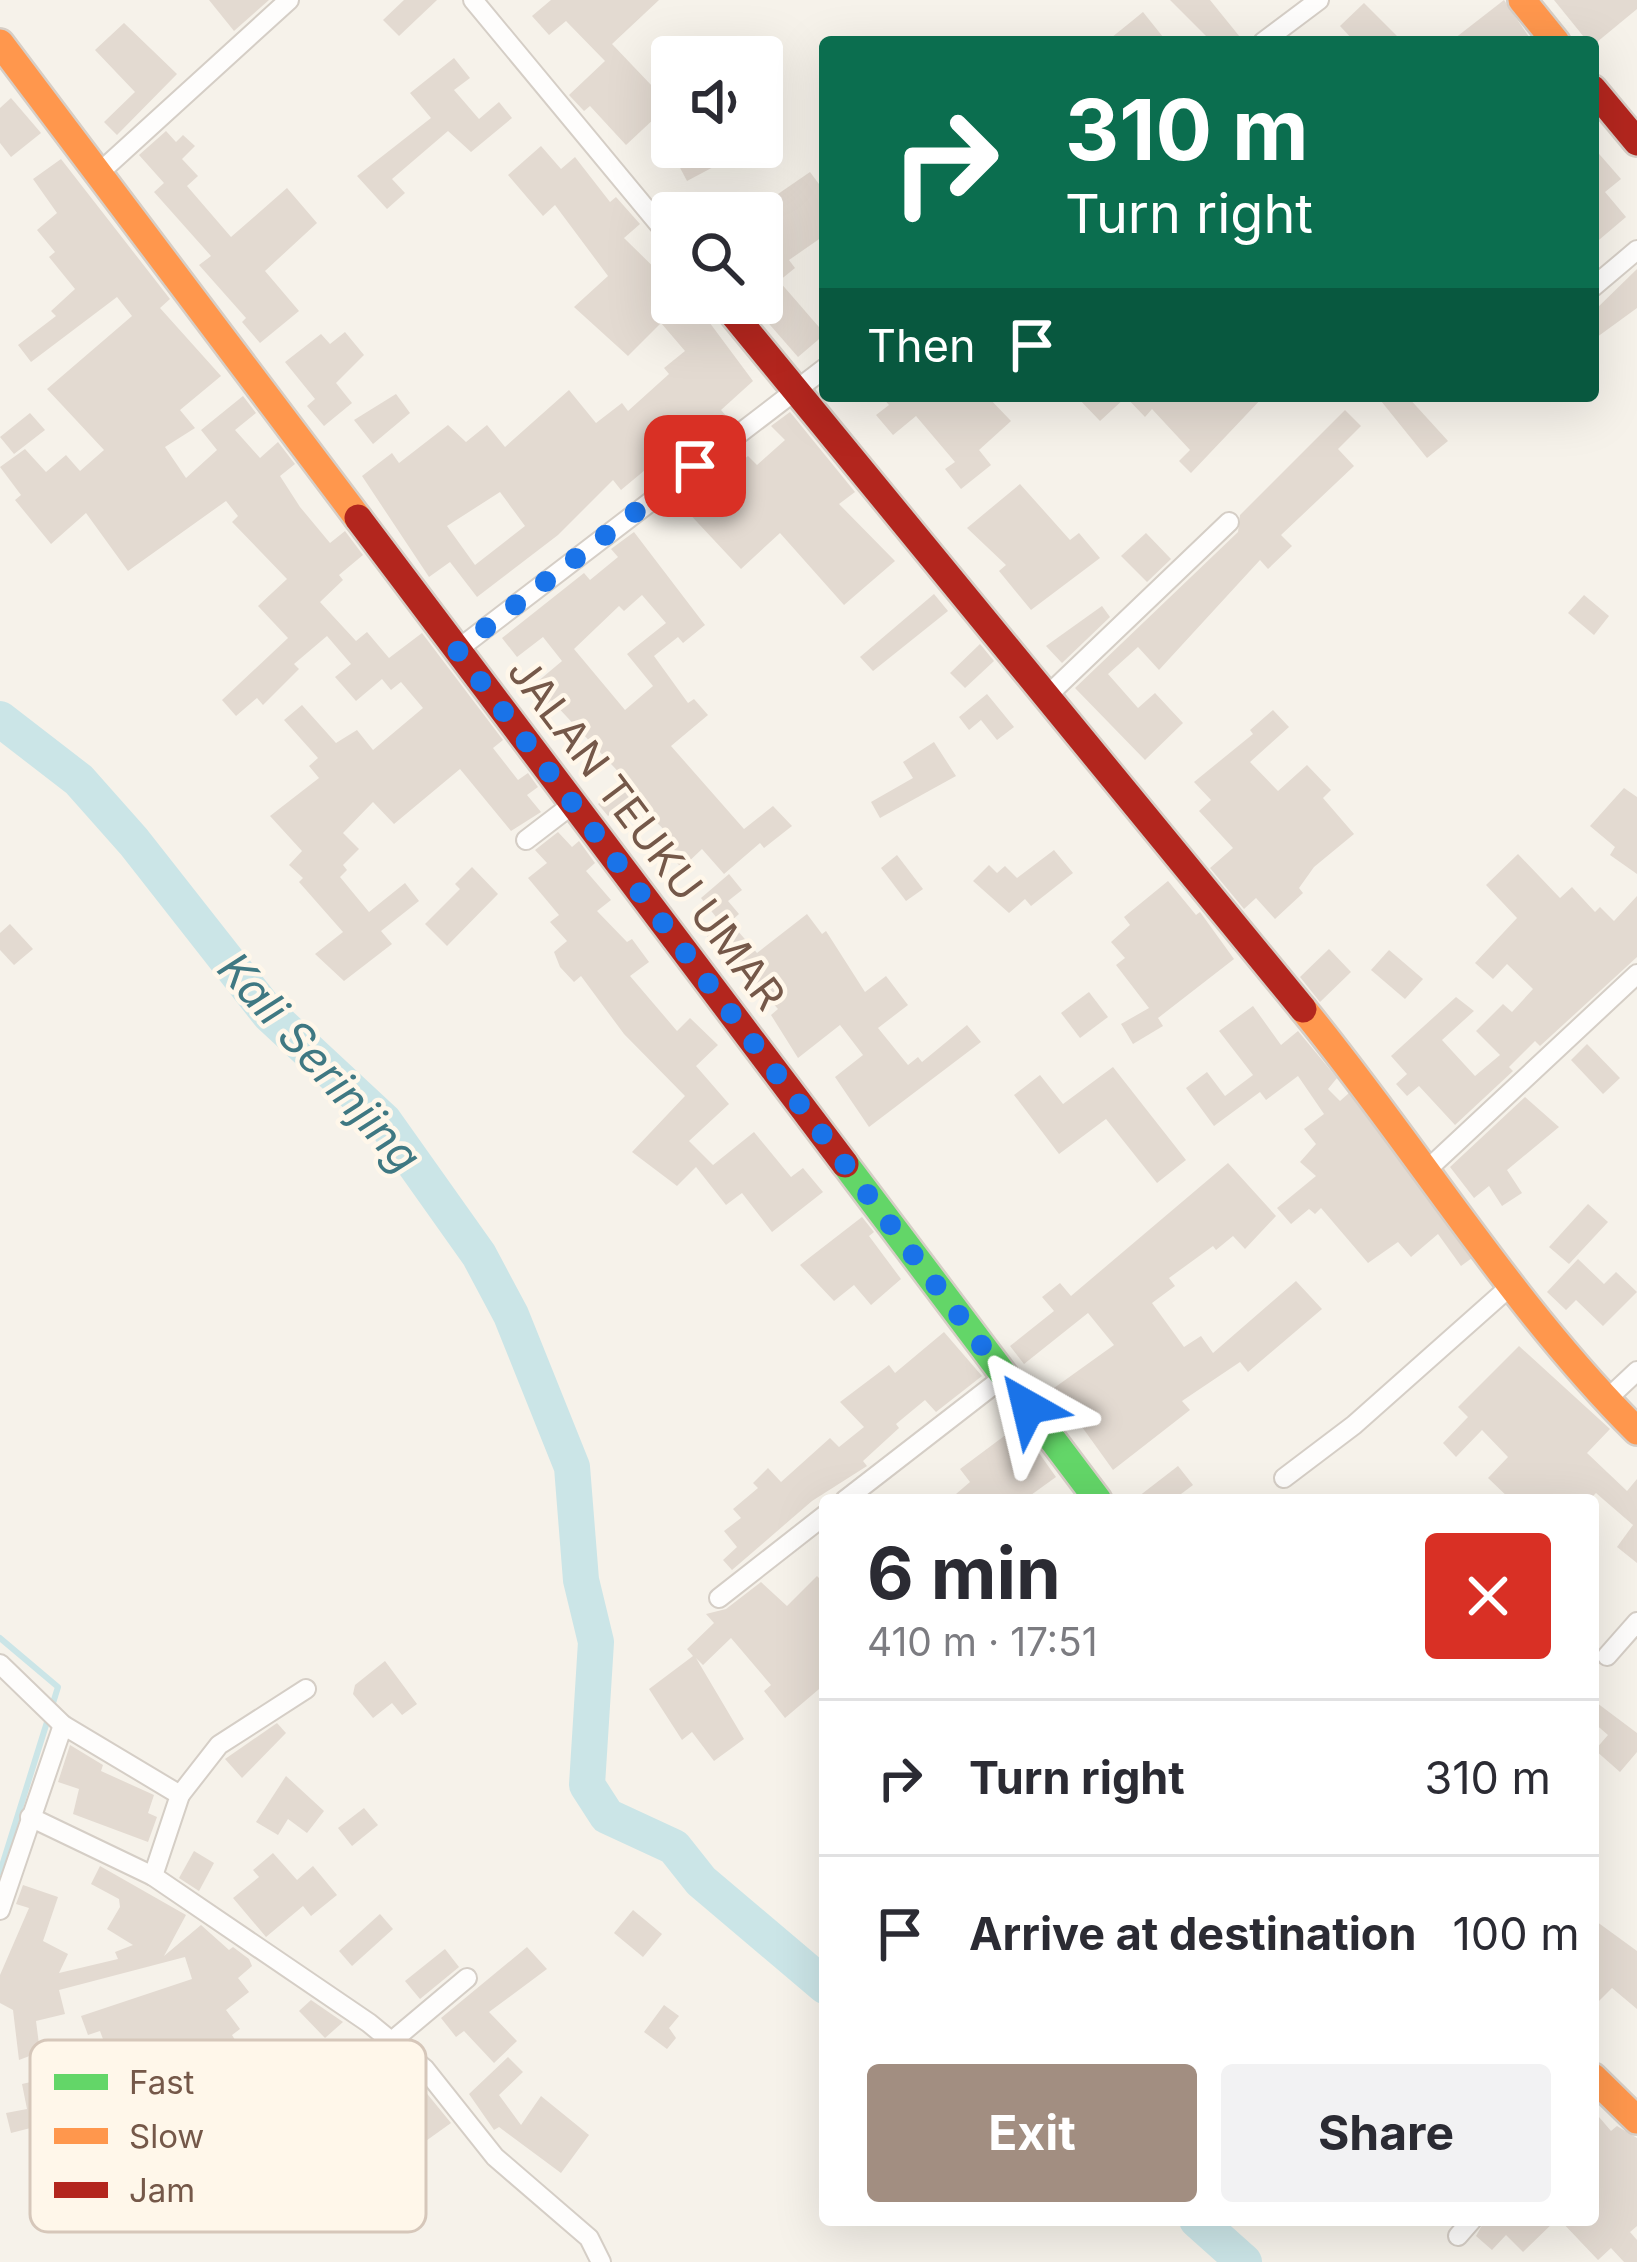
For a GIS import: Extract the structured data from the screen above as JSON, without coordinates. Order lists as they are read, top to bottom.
{
  "streets": {
    "main road": ["JALAN TEUKU UMAR"]
  },
  "water": ["Kali Serinjing"],
  "legend": ["Fast", "Slow", "Jam"],
  "page": {
    "turn": ["310 m", "Turn right"],
    "then": "Then",
    "heading": ["6 min", "410 m · 17:51"],
    "list": [
      {
        "name": "Turn right",
        "value": "310 m"
      },
      {
        "name": "Arrive at destination",
        "value": "100 m"
      }
    ],
    "buttons": ["Exit", "Share"]
  }
}
